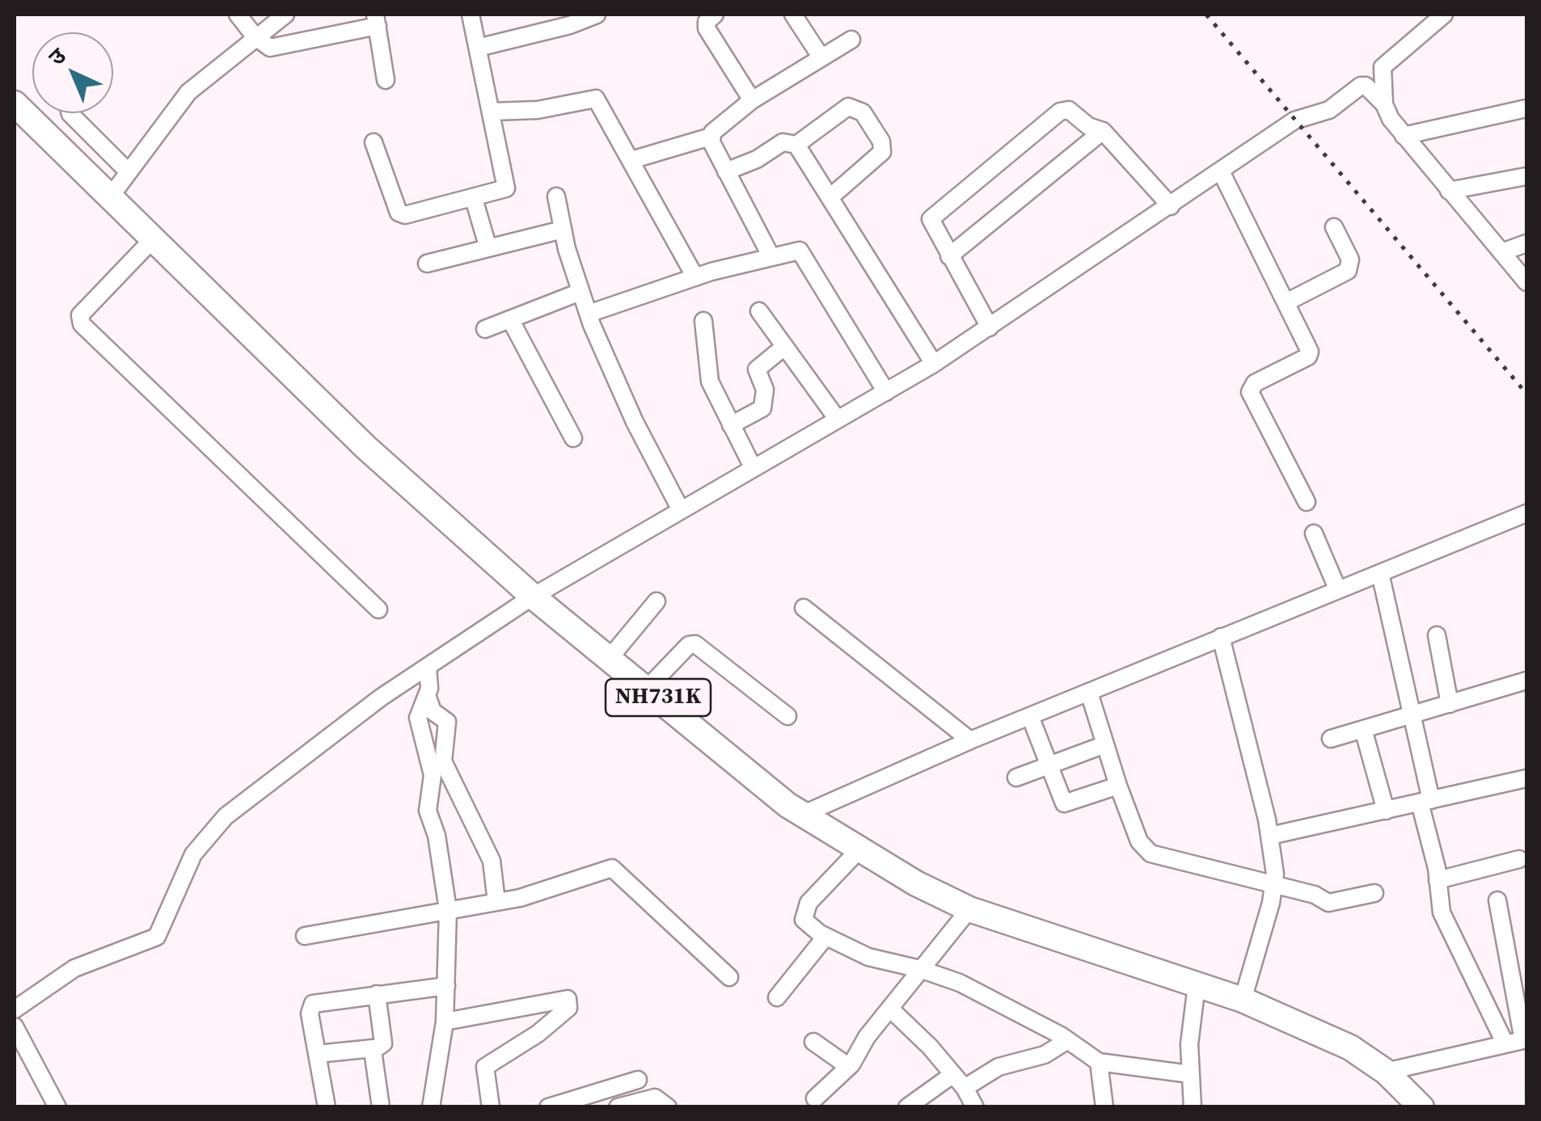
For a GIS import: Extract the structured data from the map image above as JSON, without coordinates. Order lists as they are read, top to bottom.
{
  "streets": {
    "highway": ["NH731K"]
  },
  "north": "top left"
}
